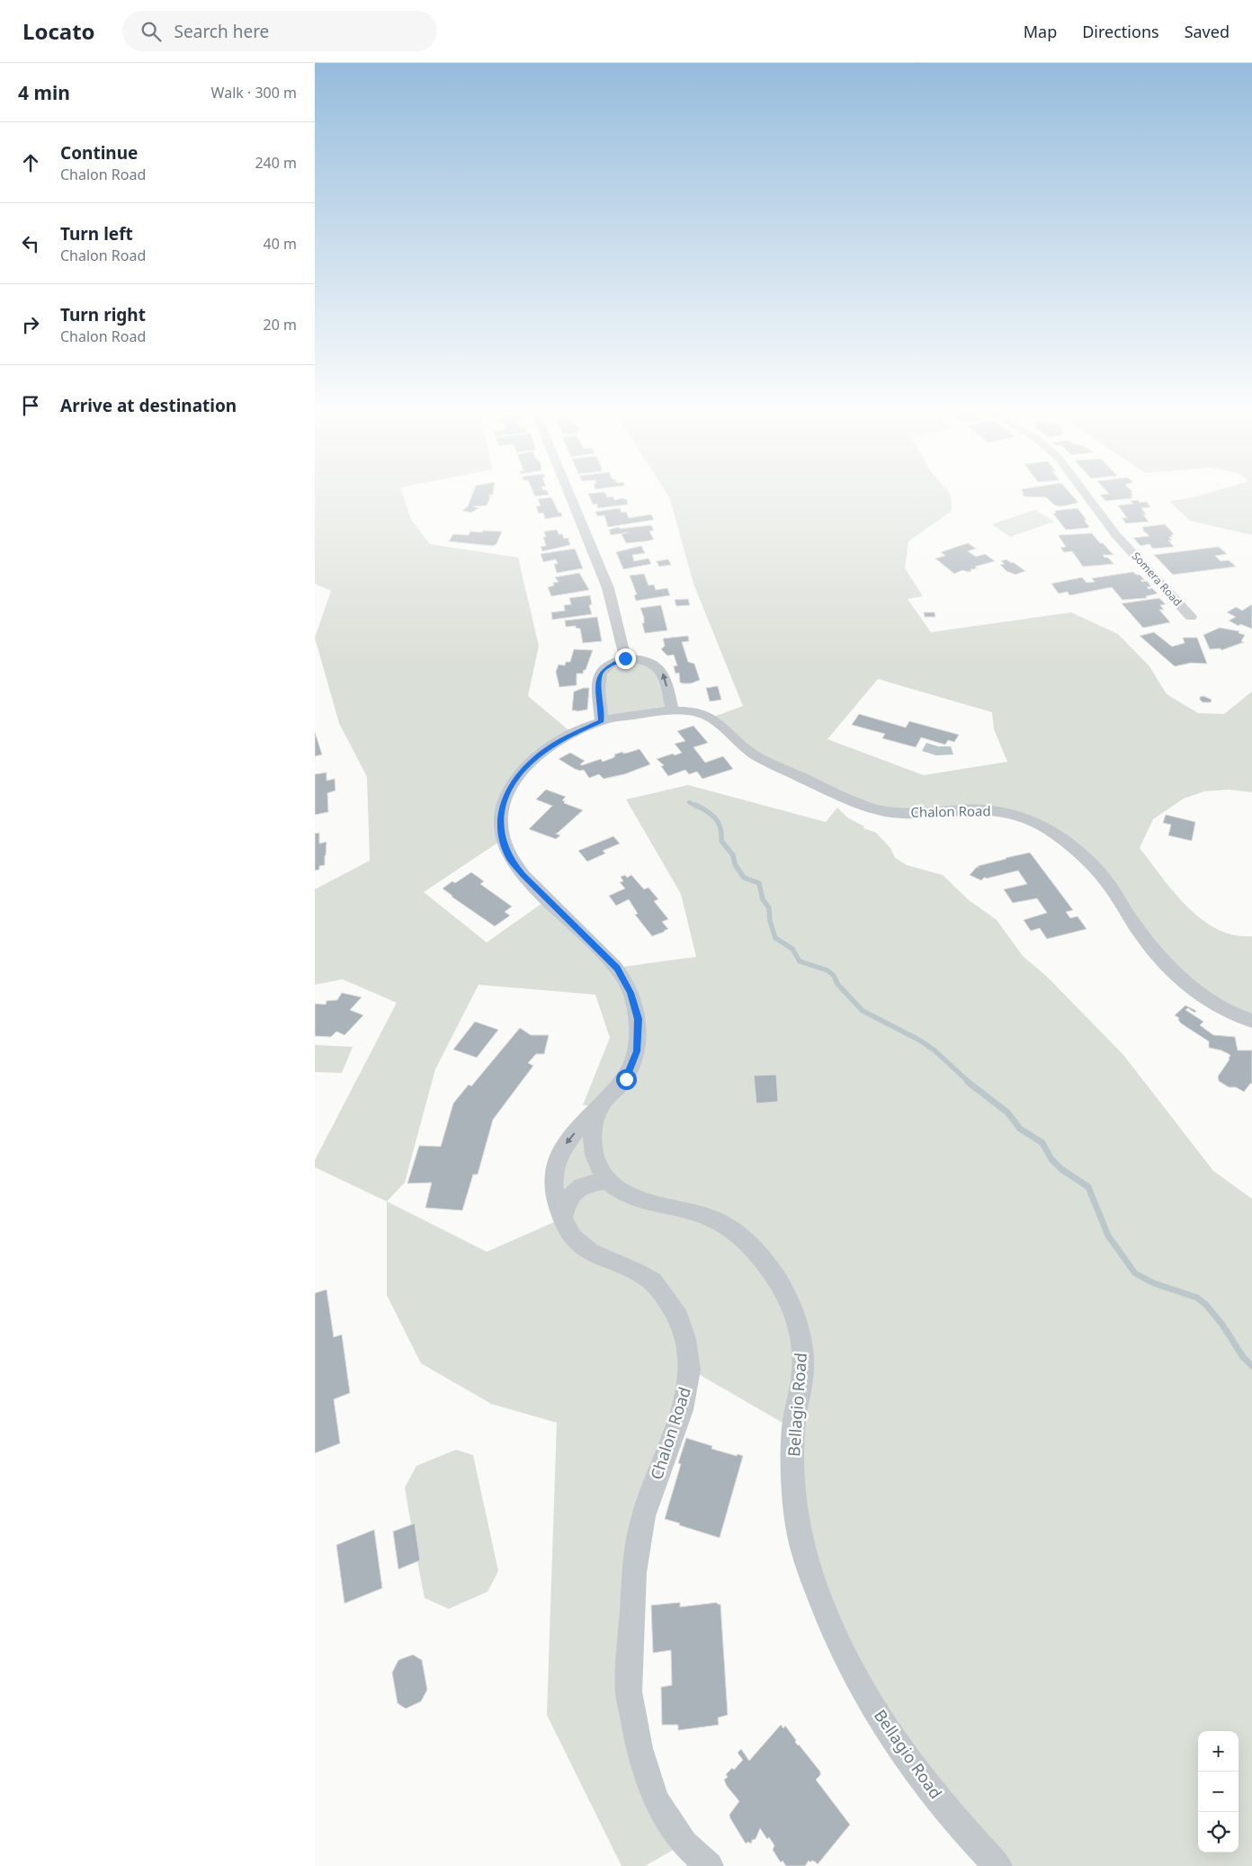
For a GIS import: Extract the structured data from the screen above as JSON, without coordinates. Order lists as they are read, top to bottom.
{
  "streets": {
    "street": ["Somera Road", "Chalon Road", "Bellagio Road"]
  },
  "crossings": [
    ["Chalon Road", "Bellagio Road"]
  ],
  "page": {
    "header": "Locato",
    "search": "Search here",
    "nav": ["Map", "Directions", "Saved"],
    "heading": ["4 min", "Walk · 300 m"],
    "list": [
      ["Continue", "Chalon Road", "240 m"],
      ["Turn left", "Chalon Road", "40 m"],
      ["Turn right", "Chalon Road", "20 m"],
      "Arrive at destination"
    ],
    "map_buttons": ["+", "−"]
  }
}
